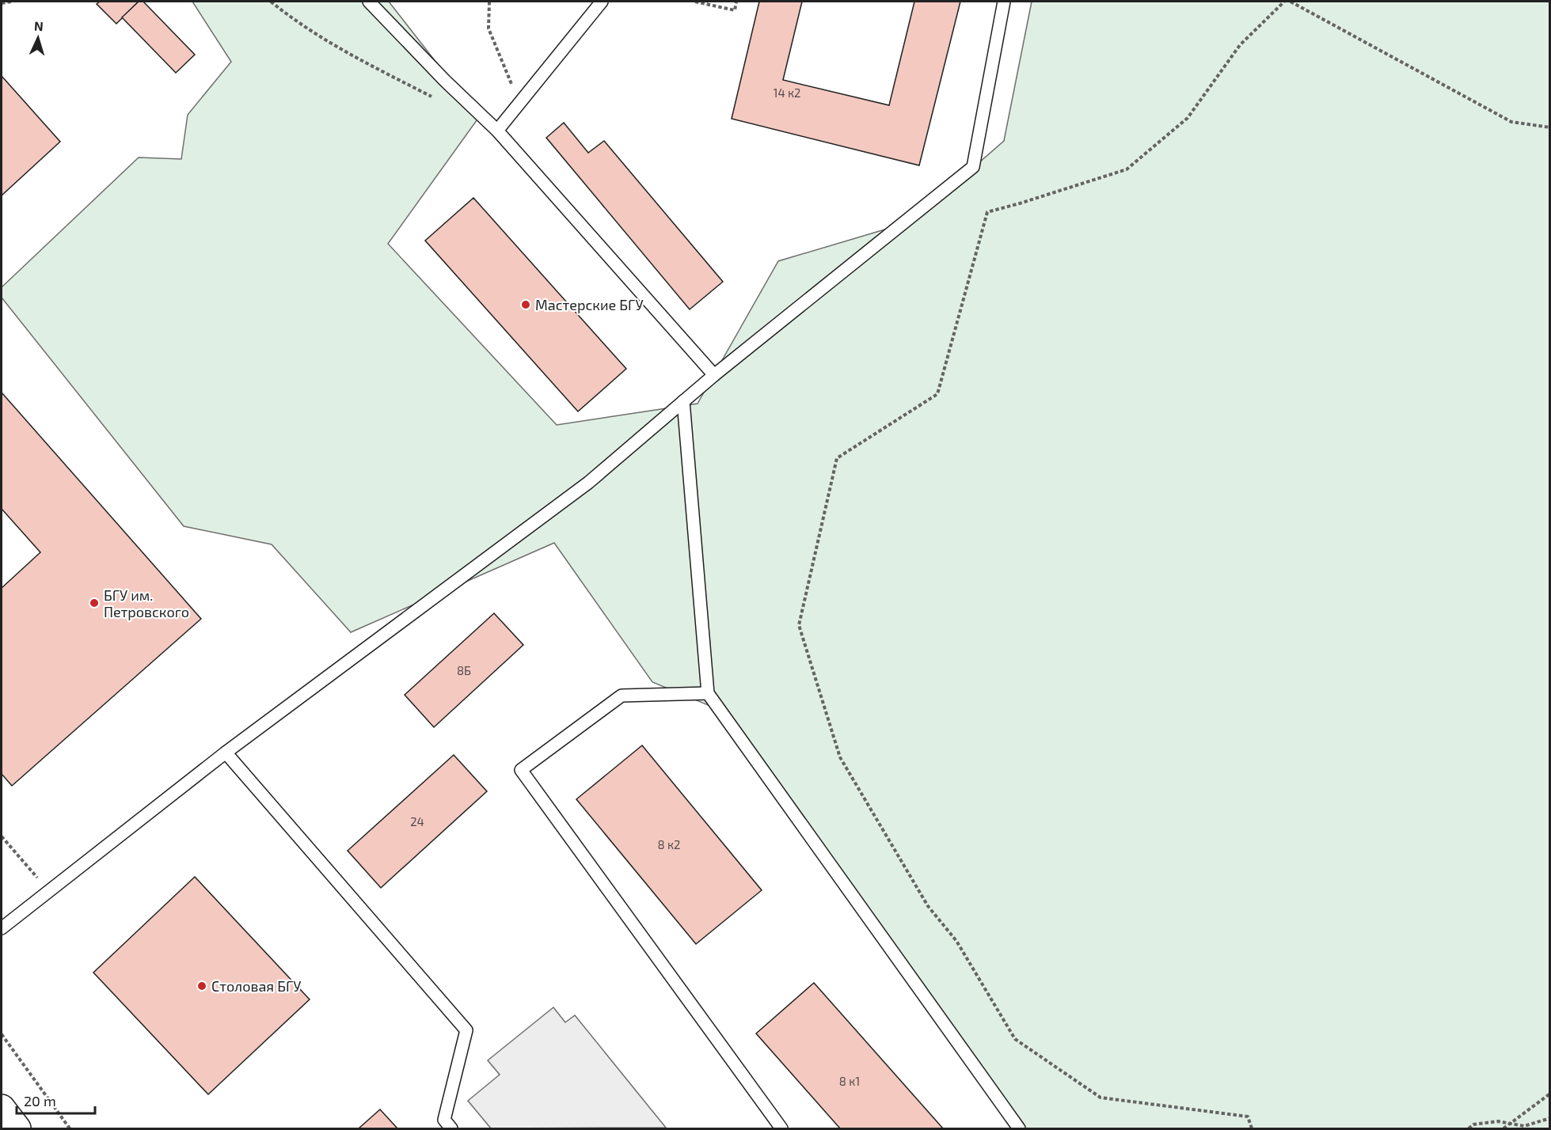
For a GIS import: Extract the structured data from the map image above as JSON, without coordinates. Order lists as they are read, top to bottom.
{
  "places": ["Мастерские БГУ", "БГУ им. Петровского", "Столовая БГУ"],
  "house_numbers": [
    "14 к2",
    "8Б",
    "24",
    "8 к2",
    "8 к1"
  ],
  "scale_bar": "20 m",
  "north": "top"
}
